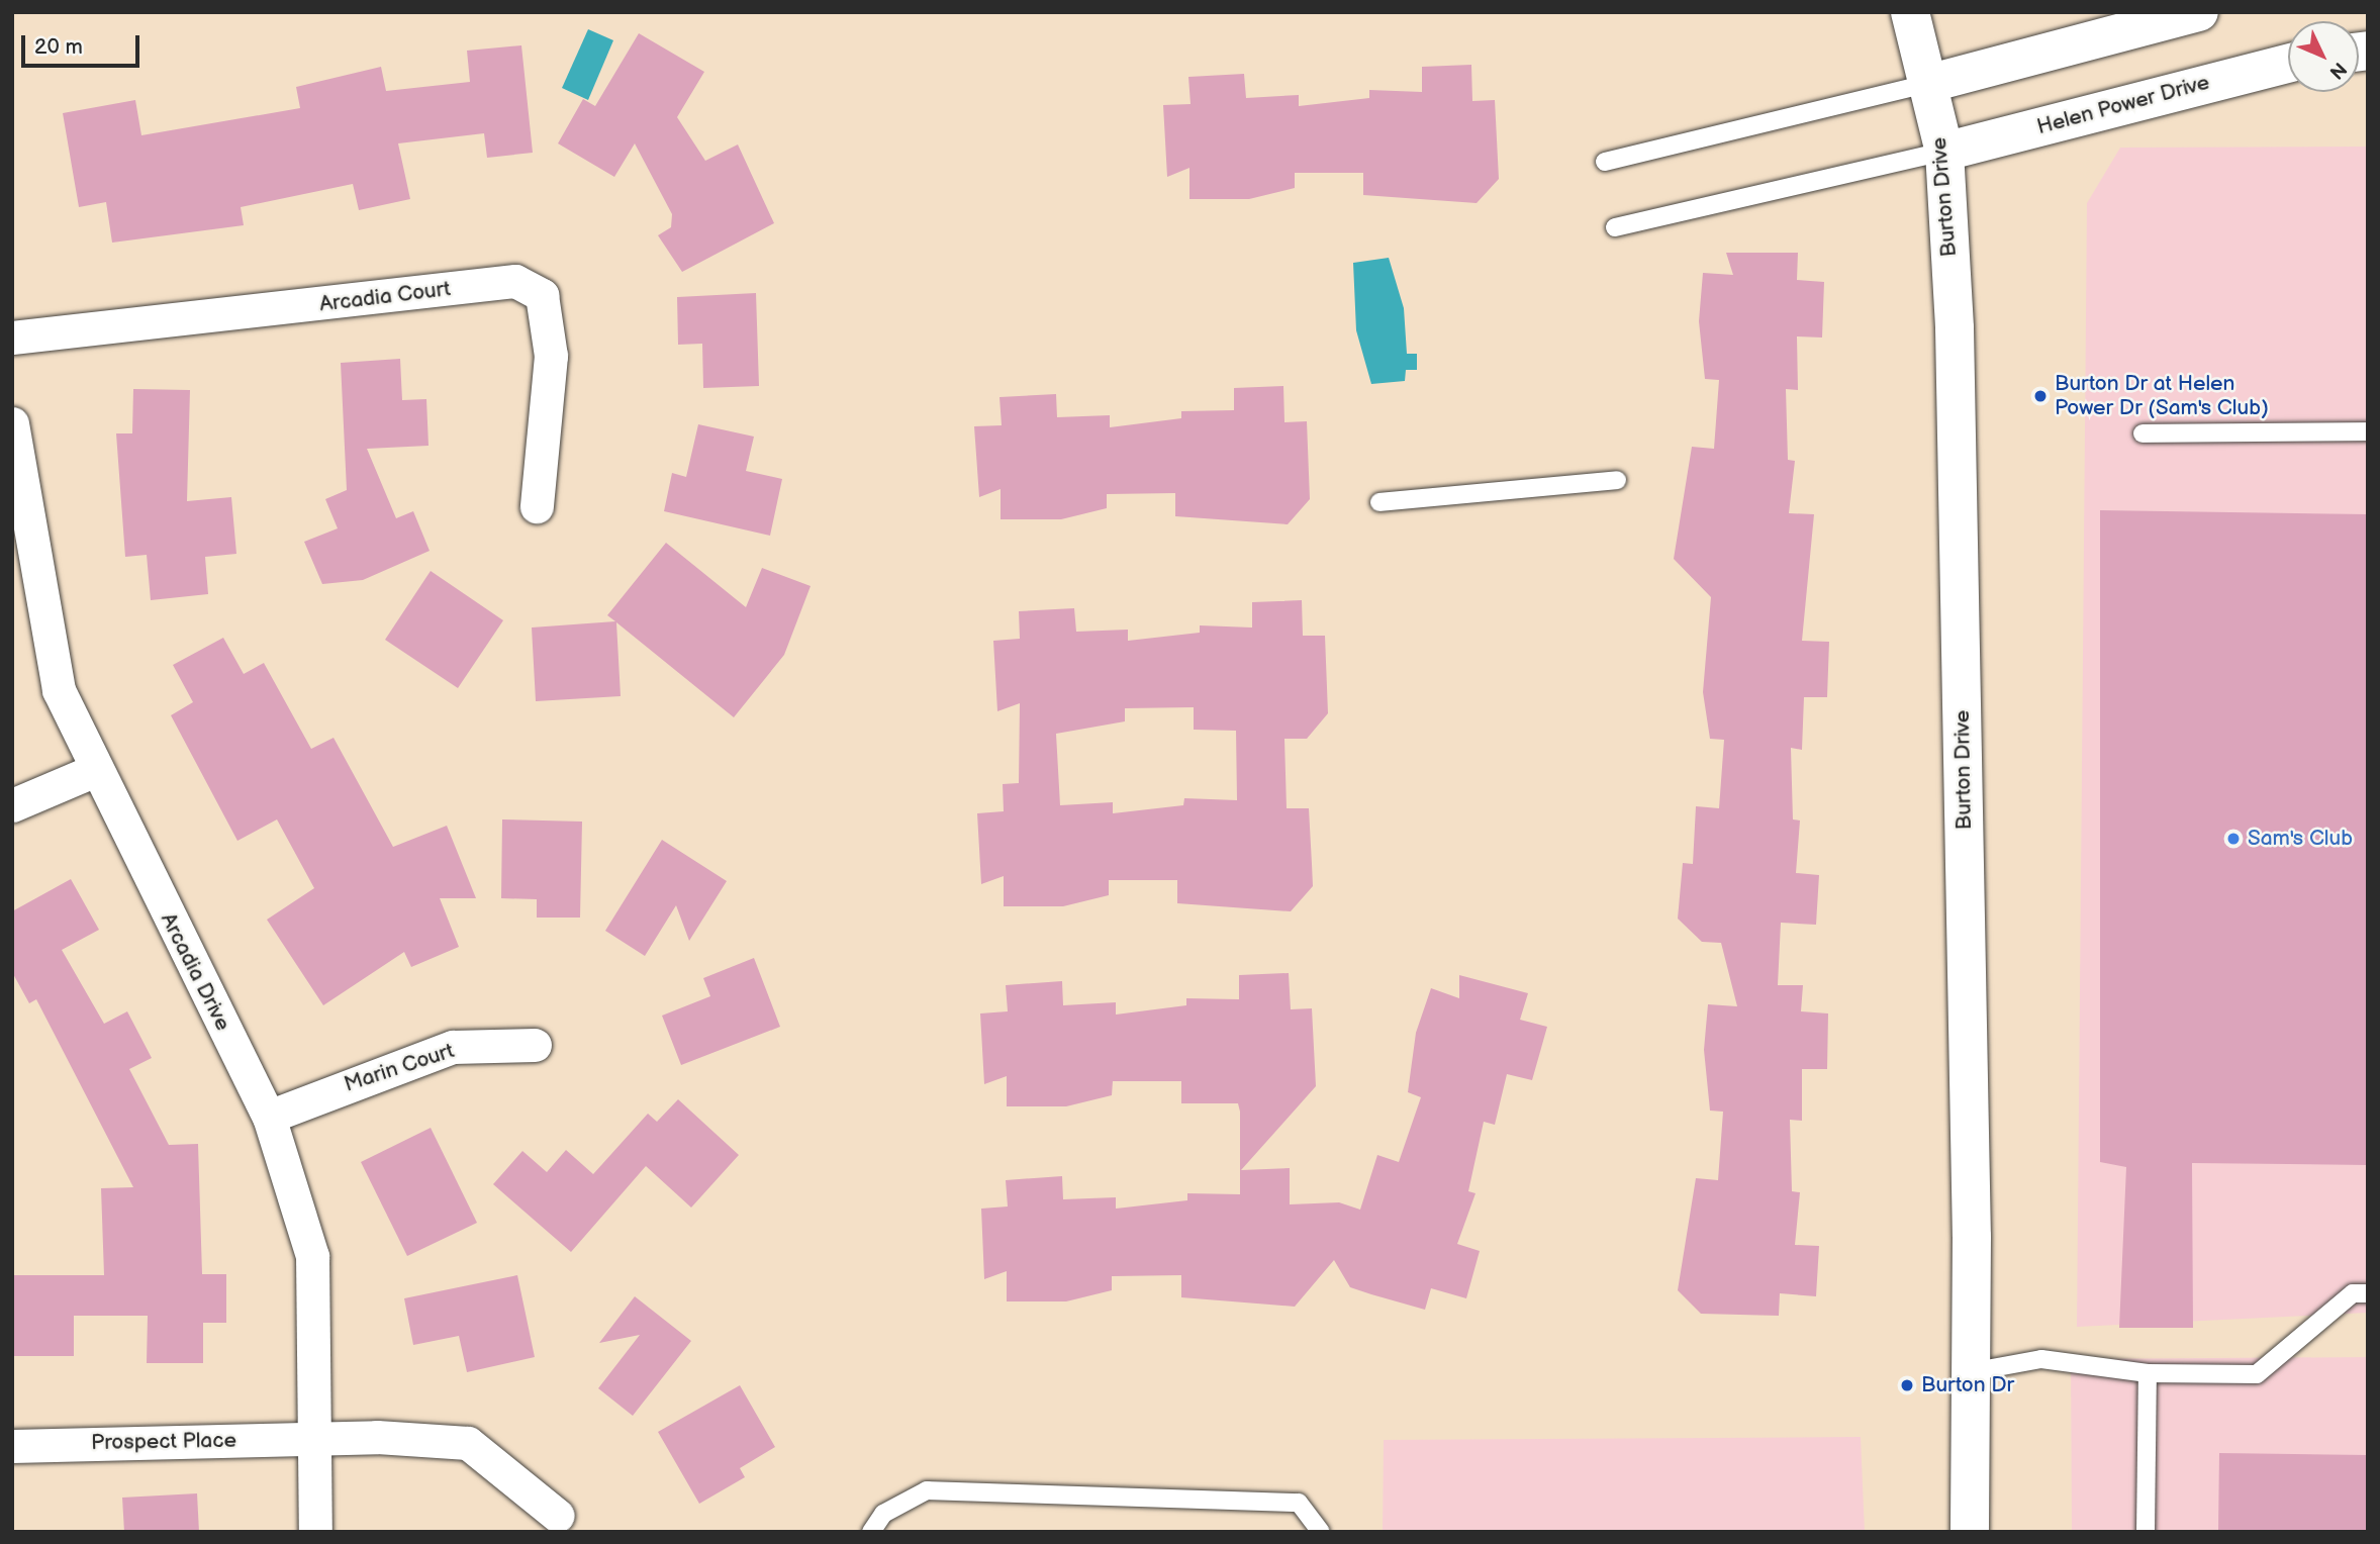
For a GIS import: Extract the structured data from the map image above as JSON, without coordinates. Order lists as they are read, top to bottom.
{
  "streets": {
    "street": [
      "Helen Power Drive",
      "Burton Drive",
      "Arcadia Court",
      "Arcadia Drive",
      "Marin Court",
      "Prospect Place"
    ]
  },
  "crossings": [
    ["Helen Power Drive", "Burton Drive"],
    ["Arcadia Drive", "Marin Court"],
    ["Arcadia Drive", "Prospect Place"]
  ],
  "places": ["Burton Dr at Helen Power Dr (Sam's Club)", "Sam's Club", "Burton Dr"],
  "scale_bar": "20 m",
  "north": "bottom right"
}
